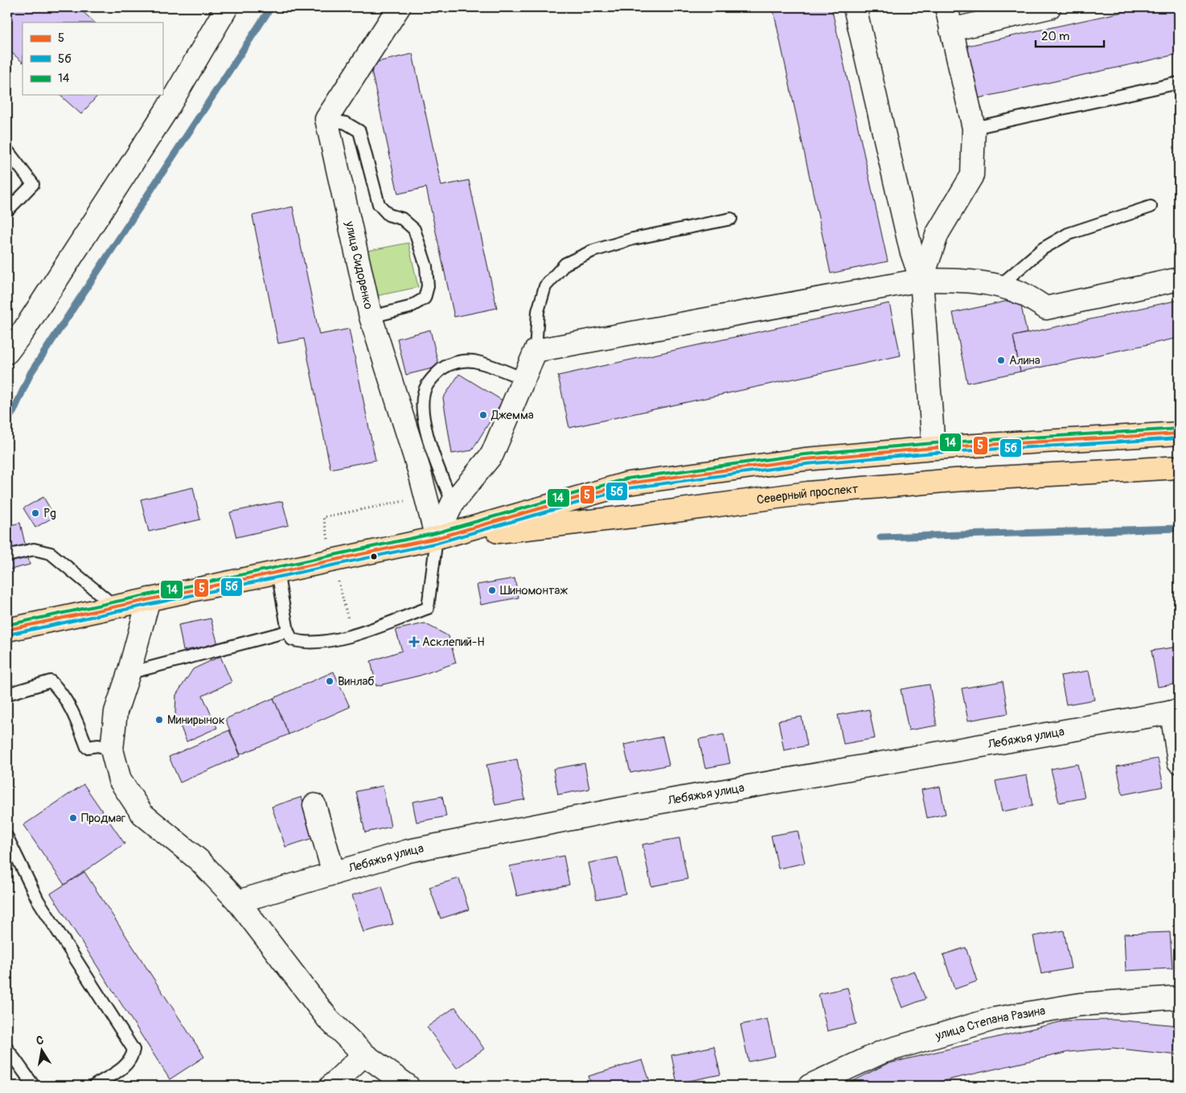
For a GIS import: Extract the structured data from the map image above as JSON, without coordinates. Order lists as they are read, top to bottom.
{
  "streets": {
    "main road": ["Северный проспект"],
    "street": ["улица Сидоренко", "Лебяжья улица", "улица Степана Разина"]
  },
  "crossings": [
    ["улица Сидоренко", "Северный проспект"]
  ],
  "places": {
    "other": [
      "Алина",
      "Джемма",
      "Pg",
      "Шиномонтаж",
      "Винлаб",
      "Минирынок",
      "Продмаг"
    ],
    "health": ["Асклепий-Н"]
  },
  "lines": ["transit line 14", "transit line 5", "transit line 5б"],
  "legend": ["5", "5б", "14"],
  "scale_bar": "20 m",
  "north": "top"
}
